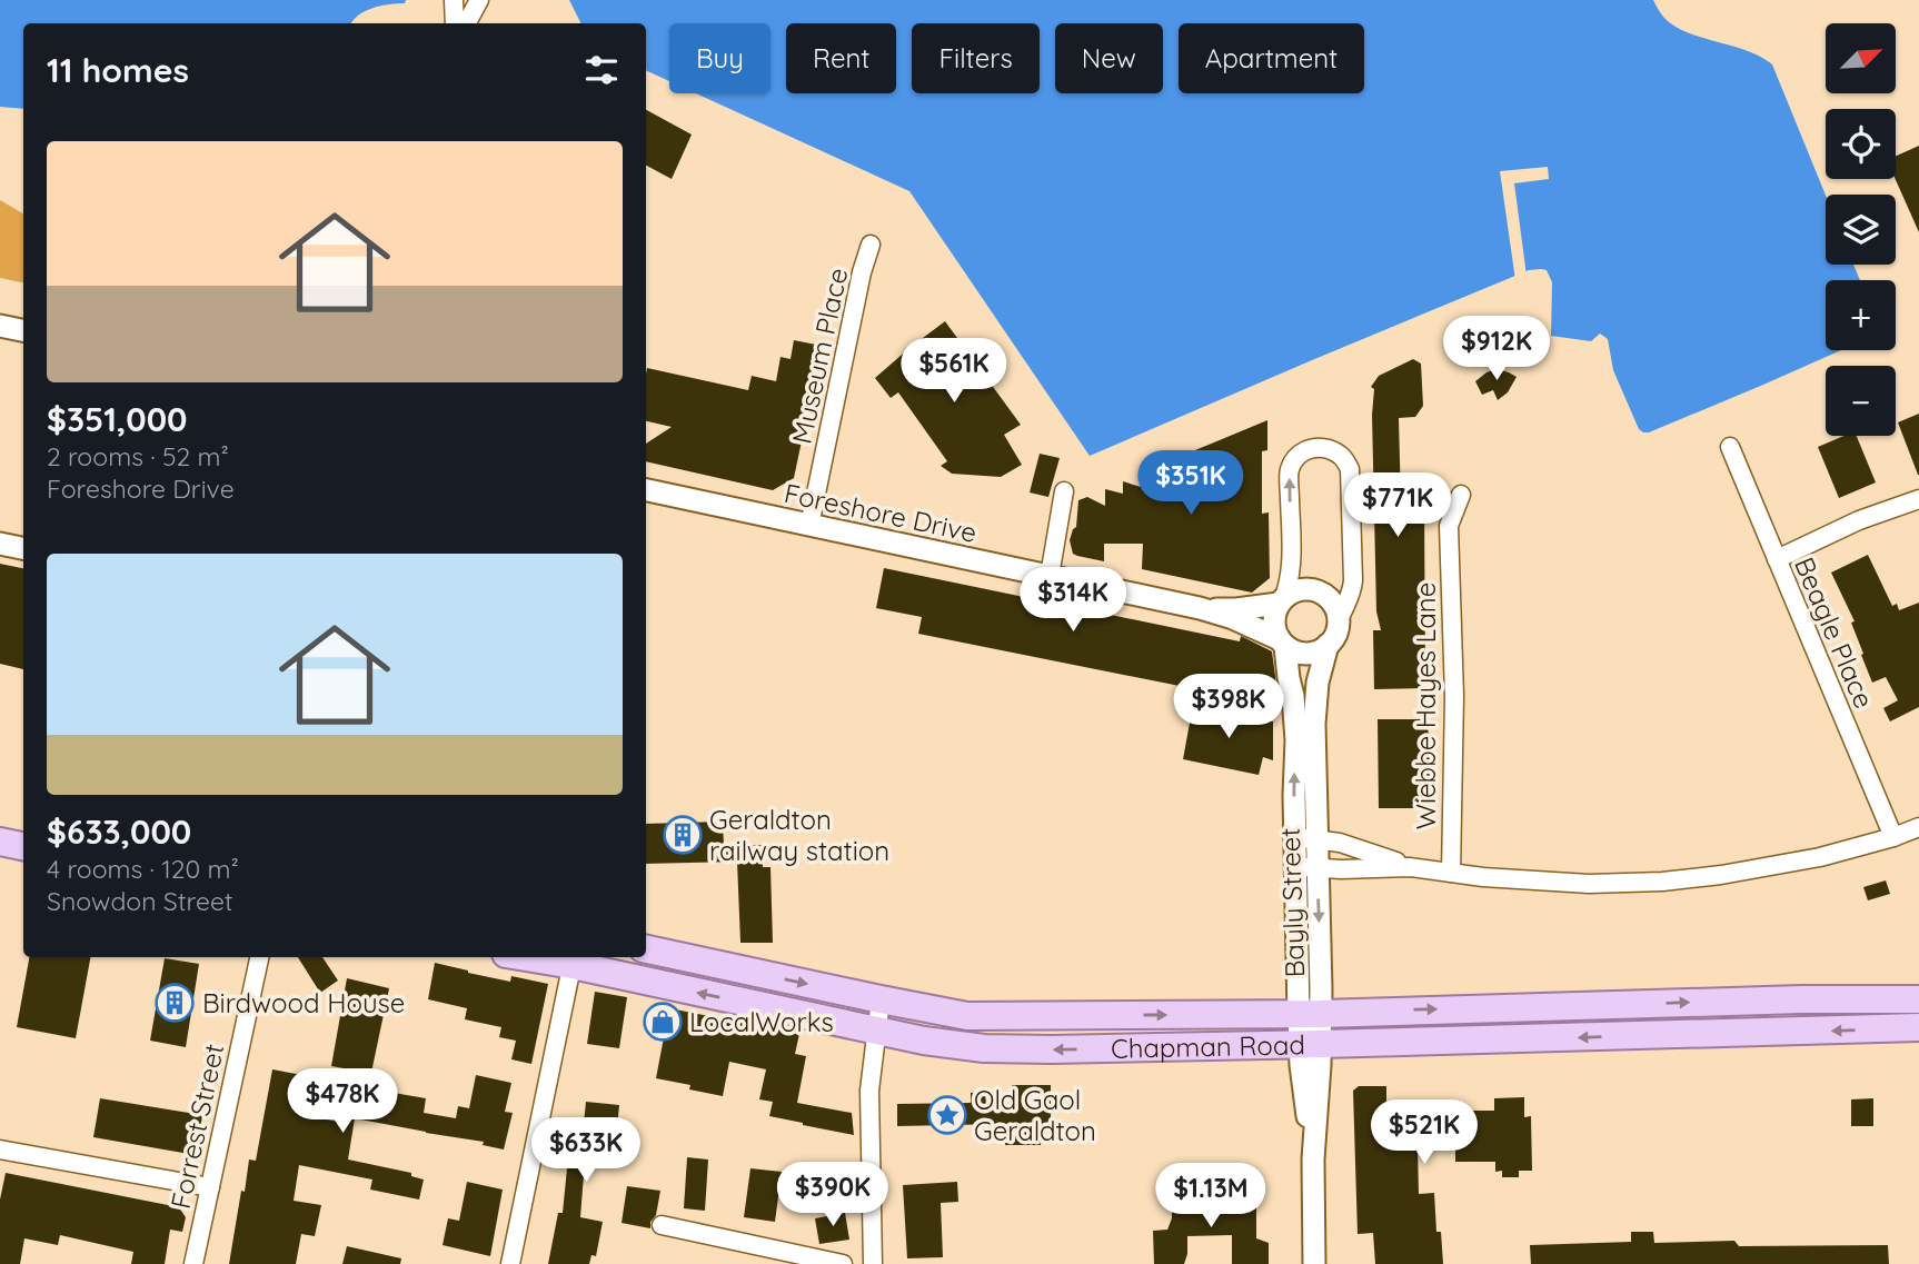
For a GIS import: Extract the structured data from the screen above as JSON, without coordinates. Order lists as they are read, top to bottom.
{
  "streets": {
    "main road": ["Chapman Road"],
    "street": [
      "Museum Place",
      "Foreshore Drive",
      "Beagle Place",
      "Wiebbe Hayes Lane",
      "Bayly Street",
      "Forrest Street"
    ]
  },
  "crossings": [
    ["Museum Place", "Foreshore Drive"],
    ["Foreshore Drive", "Bayly Street"],
    ["Bayly Street", "Chapman Road"]
  ],
  "places": {
    "building": ["Geraldton railway station", "Birdwood House"],
    "shop": ["LocalWorks"],
    "place": ["Old Gaol Geraldton"]
  },
  "north": "top right",
  "page": {
    "map_buttons": ["+", "−"],
    "chip": [
      "Buy",
      "Rent",
      "Filters",
      "New",
      "Apartment"
    ],
    "heading": "11 homes",
    "list": [
      {
        "name": "$351,000",
        "note": "2 rooms · 52 m² · Foreshore Drive"
      },
      {
        "name": "$633,000",
        "note": "4 rooms · 120 m² · Snowdon Street"
      }
    ],
    "price": [
      "$912K",
      "$561K",
      "$351K",
      "$771K",
      "$314K",
      "$398K",
      "$478K",
      "$521K",
      "$633K",
      "$390K",
      "$1.13M"
    ]
  }
}
